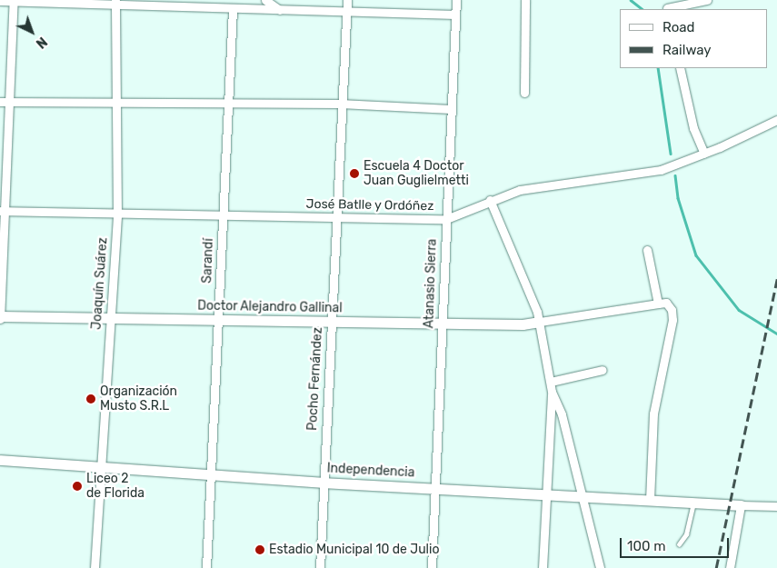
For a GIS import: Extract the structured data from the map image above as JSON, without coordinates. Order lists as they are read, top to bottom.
{
  "streets": {
    "street": [
      "José Batlle y Ordóñez",
      "Sarandí",
      "Joaquín Suárez",
      "Atanasio Sierra",
      "Doctor Alejandro Gallinal",
      "Pocho Fernández",
      "Independencia"
    ]
  },
  "crossings": [
    ["José Batlle y Ordóñez", "Sarandí"],
    ["José Batlle y Ordóñez", "Joaquín Suárez"],
    ["José Batlle y Ordóñez", "Atanasio Sierra"],
    ["José Batlle y Ordóñez", "Pocho Fernández"],
    ["Sarandí", "Doctor Alejandro Gallinal"],
    ["Sarandí", "Independencia"],
    ["Joaquín Suárez", "Doctor Alejandro Gallinal"],
    ["Joaquín Suárez", "Independencia"],
    ["Atanasio Sierra", "Doctor Alejandro Gallinal"],
    ["Atanasio Sierra", "Independencia"],
    ["Doctor Alejandro Gallinal", "Pocho Fernández"],
    ["Pocho Fernández", "Independencia"]
  ],
  "places": [
    "Escuela 4 Doctor Juan Guglielmetti",
    "Organización Musto S.R.L",
    "Liceo 2 de Florida",
    "Estadio Municipal 10 de Julio"
  ],
  "legend": ["Road", "Railway"],
  "scale_bar": "100 m",
  "north": "bottom right"
}
